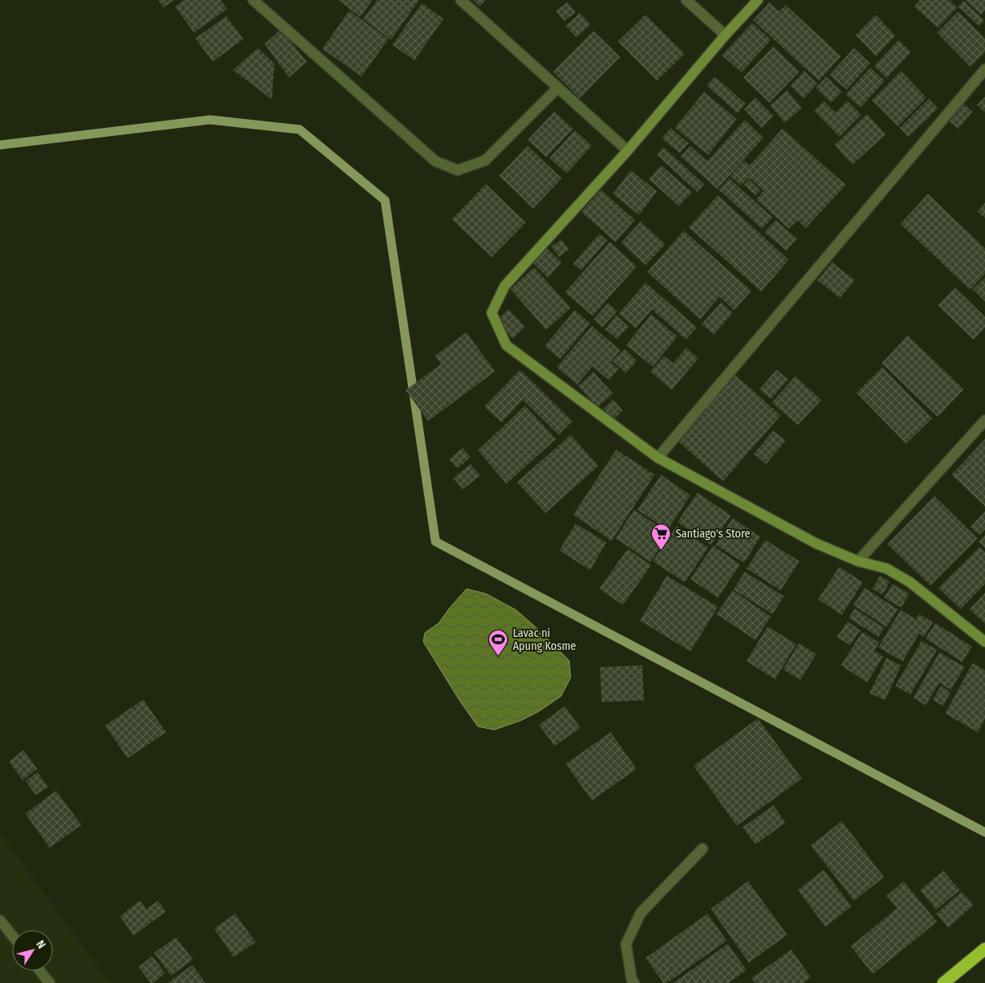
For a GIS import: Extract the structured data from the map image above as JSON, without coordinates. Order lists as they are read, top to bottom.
{
  "places": {
    "supermarket": ["Santiago's Store"],
    "sports": ["Lavac ni Apung Kosme"]
  },
  "north": "top right"
}
